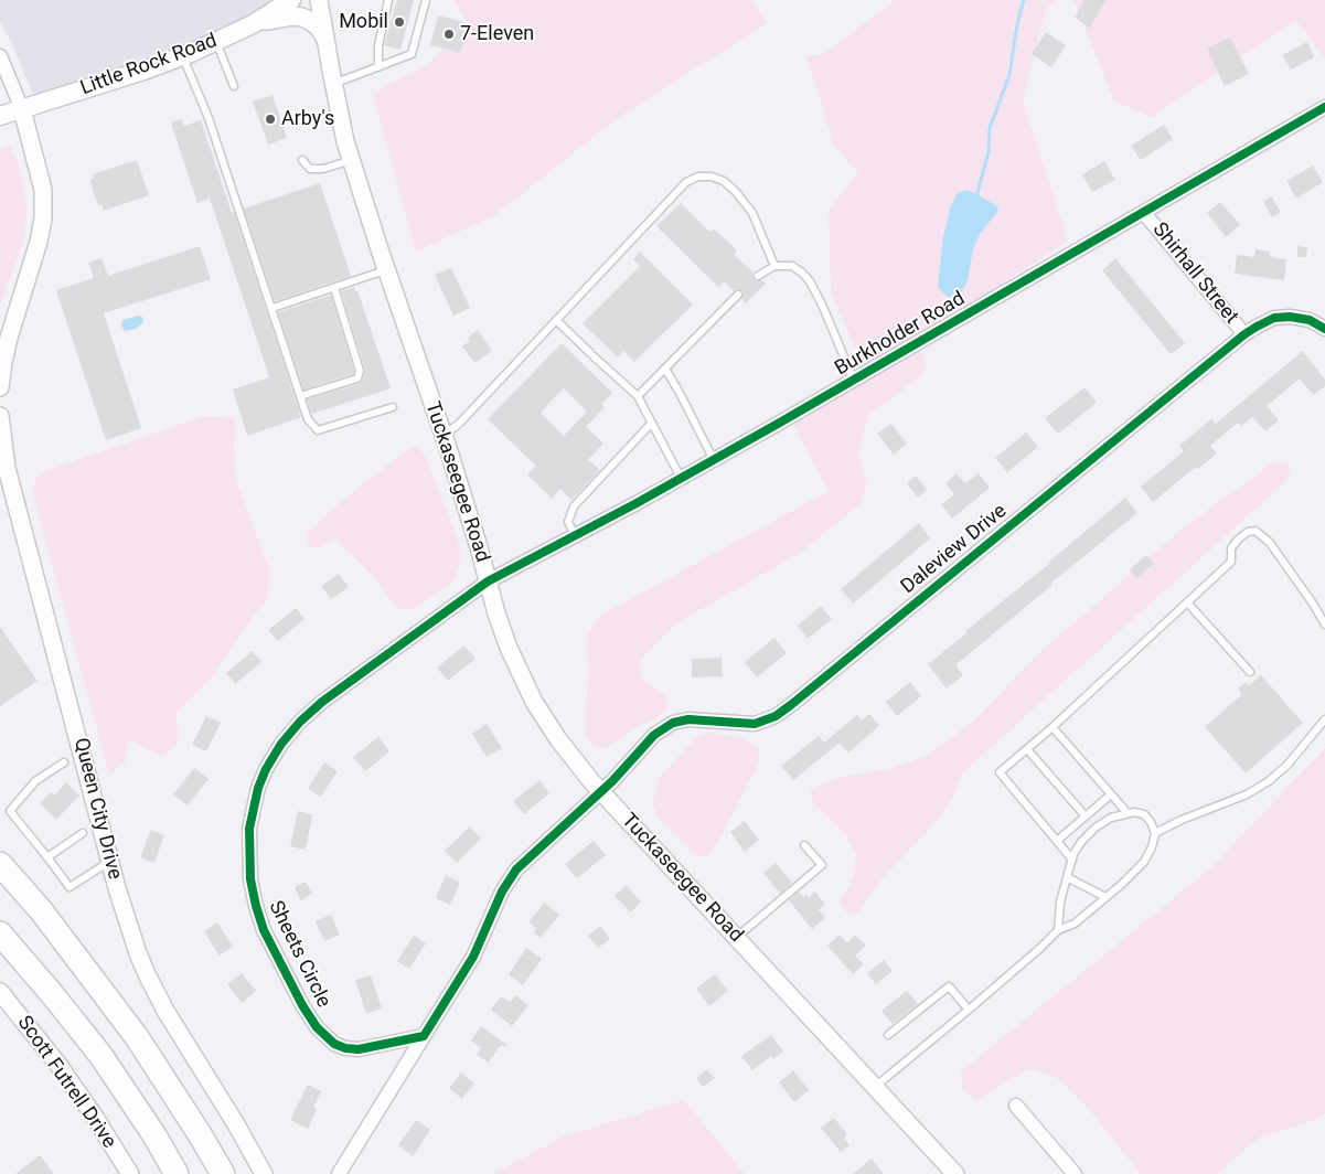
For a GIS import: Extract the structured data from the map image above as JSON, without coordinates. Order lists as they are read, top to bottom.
{
  "streets": {
    "main road": ["Little Rock Road"],
    "street": [
      "Shirhall Street",
      "Burkholder Road",
      "Tuckaseegee Road",
      "Daleview Drive",
      "Queen City Drive",
      "Sheets Circle",
      "Scott Futrell Drive"
    ]
  },
  "crossings": [
    ["Shirhall Street", "Burkholder Road"],
    ["Shirhall Street", "Daleview Drive"],
    ["Burkholder Road", "Tuckaseegee Road"],
    ["Burkholder Road", "Sheets Circle"],
    ["Tuckaseegee Road", "Daleview Drive"],
    ["Tuckaseegee Road", "Sheets Circle"]
  ],
  "places": ["Mobil", "7-Eleven", "Arby's"]
}
